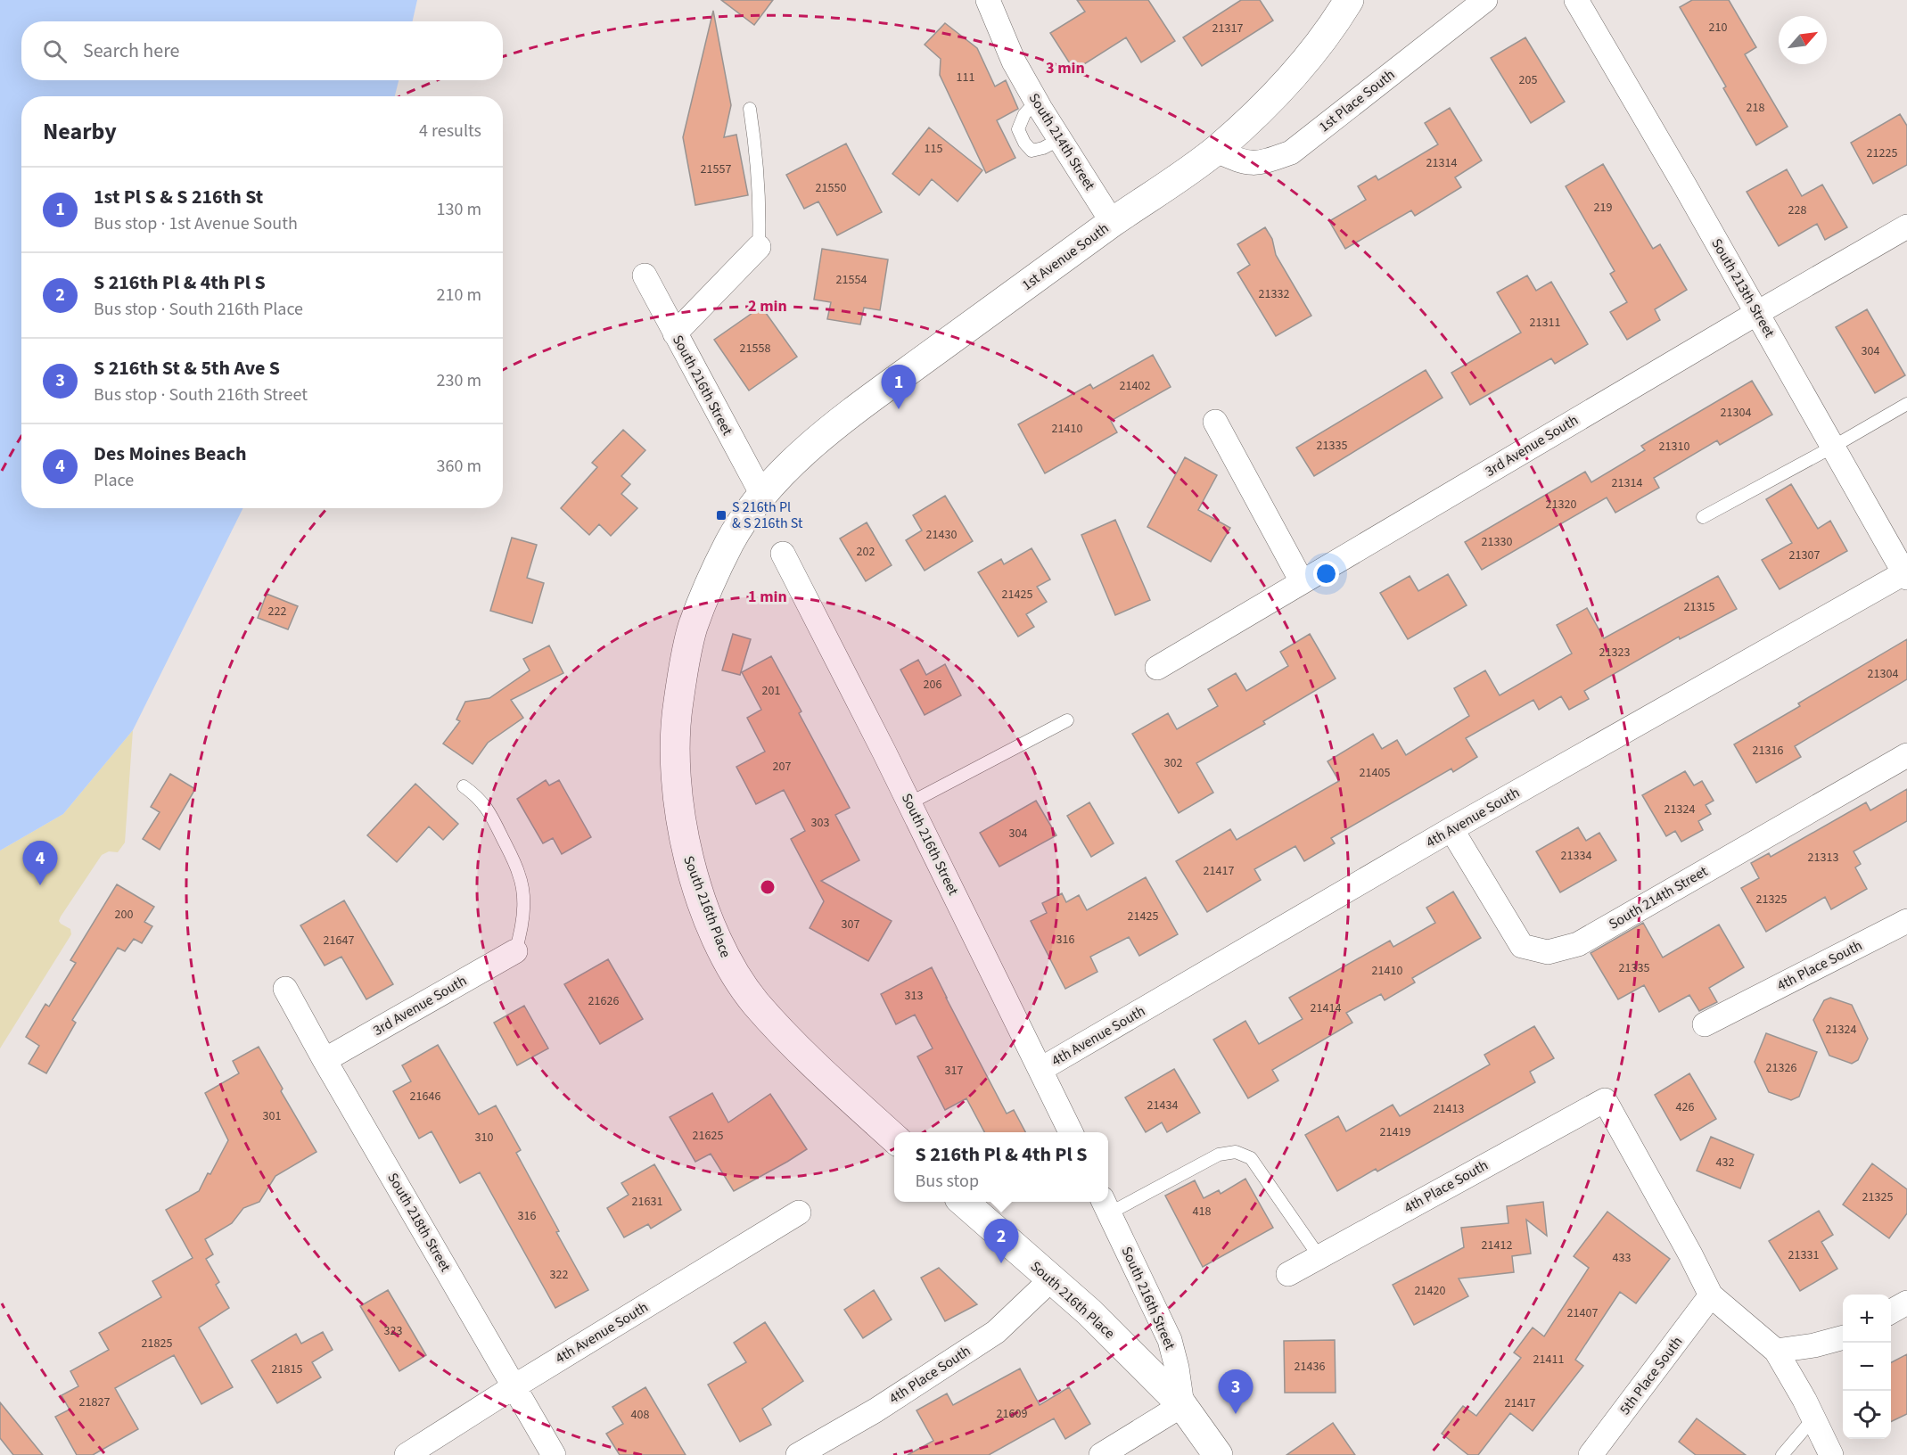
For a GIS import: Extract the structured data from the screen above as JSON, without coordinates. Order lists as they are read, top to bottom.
{
  "streets": {
    "main road": ["1st Avenue South", "South 216th Street", "South 216th Place"],
    "street": [
      "1st Place South",
      "South 214th Street",
      "South 213th Street",
      "3rd Avenue South",
      "4th Avenue South",
      "4th Place South",
      "South 218th Street",
      "5th Place South"
    ]
  },
  "crossings": [
    ["1st Place South", "1st Avenue South"],
    ["South 214th Street", "1st Avenue South"],
    ["South 214th Street", "4th Avenue South"],
    ["1st Avenue South", "South 216th Street"],
    ["1st Avenue South", "South 216th Place"],
    ["South 213th Street", "3rd Avenue South"],
    ["South 213th Street", "4th Avenue South"],
    ["South 216th Street", "4th Avenue South"],
    ["South 216th Street", "South 216th Place"],
    ["3rd Avenue South", "South 218th Street"],
    ["4th Avenue South", "South 218th Street"],
    ["South 216th Place", "4th Place South"],
    ["4th Place South", "5th Place South"]
  ],
  "places": {
    "transit": ["S 216th Pl & S 216th St"]
  },
  "house_numbers": [
    "210",
    "21317",
    "111",
    "205",
    "218",
    "115",
    "21225",
    "21314",
    "21557",
    "21550",
    "219",
    "228",
    "21554",
    "21332",
    "21311",
    "21558",
    "304",
    "21402",
    "21304",
    "21410",
    "21335",
    "21310",
    "21314",
    "21320",
    "21430",
    "21330",
    "202",
    "21307",
    "21425",
    "21315",
    "222",
    "21323",
    "21304",
    "206",
    "201",
    "21316",
    "302",
    "207",
    "21405",
    "21324",
    "303",
    "304",
    "21334",
    "21313",
    "21417",
    "21325",
    "200",
    "21425",
    "307",
    "316",
    "21647",
    "21335",
    "21410",
    "313",
    "21626",
    "21414",
    "21324",
    "21326",
    "317",
    "21646",
    "21434",
    "426",
    "21413",
    "301",
    "21419",
    "21625",
    "310",
    "432",
    "21325",
    "21631",
    "418",
    "316",
    "21412",
    "21331",
    "433",
    "322",
    "21420",
    "21407",
    "323",
    "21825",
    "21411",
    "21436",
    "21815",
    "21827",
    "21417",
    "21609",
    "408"
  ],
  "north": "top right",
  "page": {
    "search": "Search here",
    "heading": ["Nearby", "4 results"],
    "list": [
      {
        "mark": "1",
        "name": "1st Pl S & S 216th St",
        "note": "Bus stop · 1st Avenue South",
        "value": "130 m"
      },
      {
        "mark": "2",
        "name": "S 216th Pl & 4th Pl S",
        "note": "Bus stop · South 216th Place",
        "value": "210 m"
      },
      {
        "mark": "3",
        "name": "S 216th St & 5th Ave S",
        "note": "Bus stop · South 216th Street",
        "value": "230 m"
      },
      {
        "mark": "4",
        "name": "Des Moines Beach",
        "note": "Place",
        "value": "360 m"
      }
    ],
    "pins": [
      "1",
      "4",
      "2",
      "3"
    ],
    "popup": ["S 216th Pl & 4th Pl S", "Bus stop"],
    "map_buttons": ["+", "−"]
  },
  "rings": ["3 min", "2 min", "1 min"]
}
